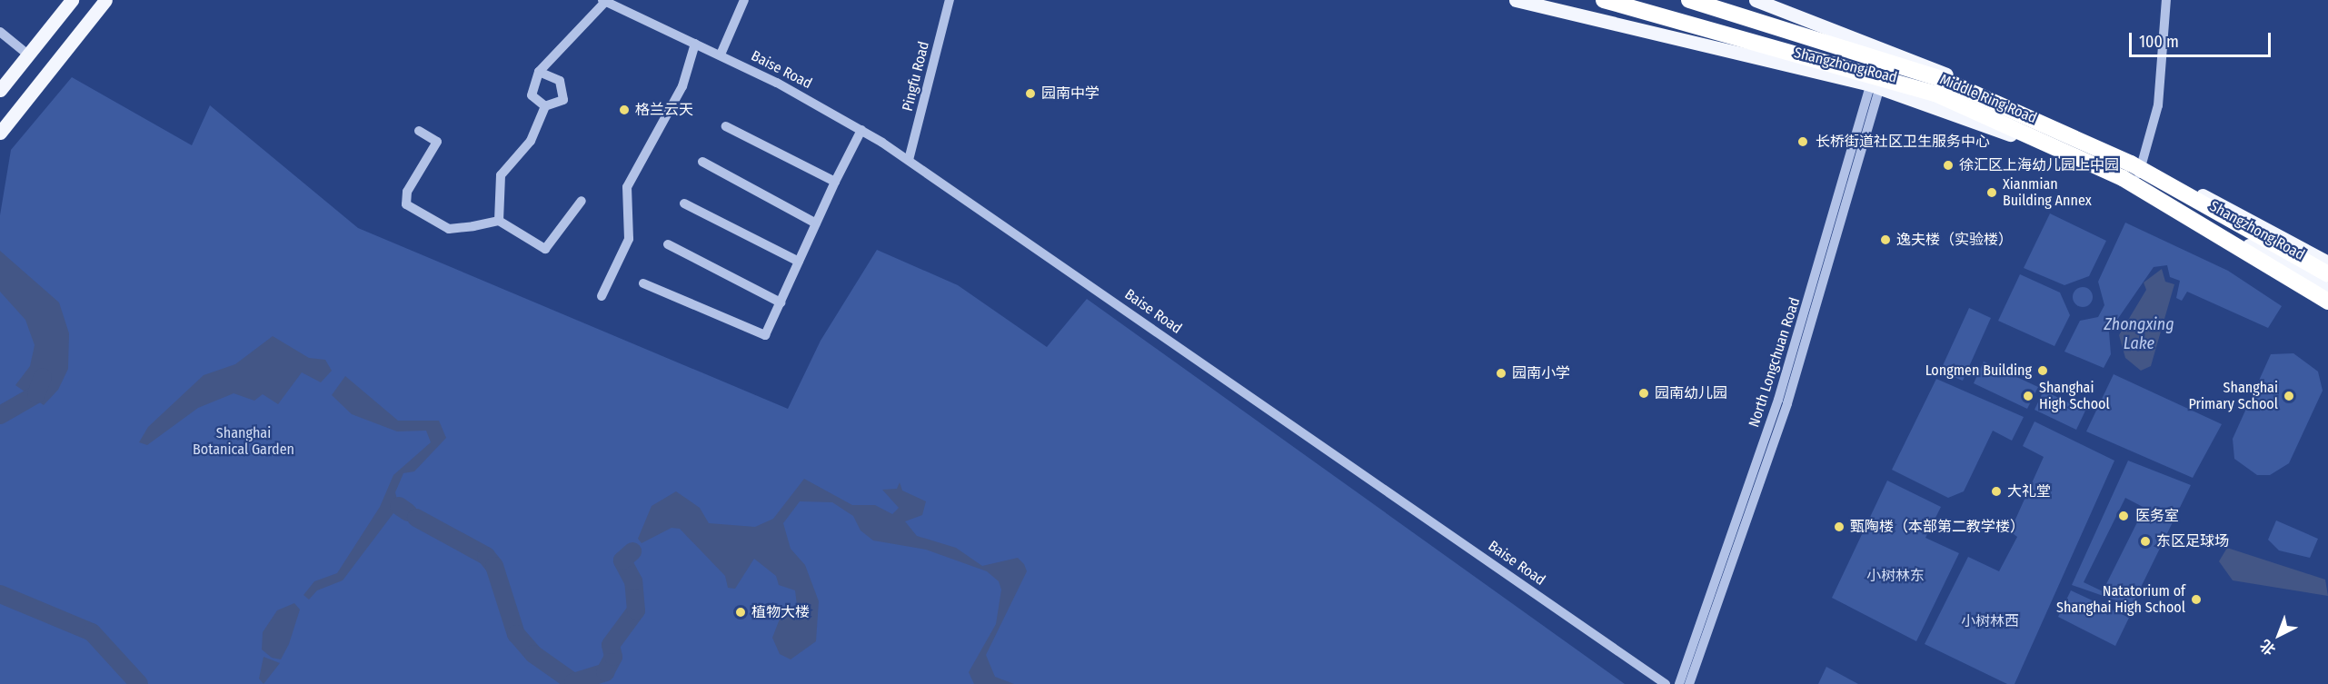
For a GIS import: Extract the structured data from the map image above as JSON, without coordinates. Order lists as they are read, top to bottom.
{
  "streets": {
    "highway": ["Middle Ring Road"],
    "main road": ["Shangzhong Road"],
    "street": ["Baise Road", "Pingfu Road", "North Longchuan Road"]
  },
  "crossings": [
    ["Shangzhong Road", "North Longchuan Road"],
    ["Baise Road", "Pingfu Road"]
  ],
  "water": ["Zhongxing Lake"],
  "parks": ["Shanghai Botanical Garden", "小树林东", "小树林西"],
  "places": [
    "园南中学",
    "格兰云天",
    "长桥街道社区卫生服务中心",
    "徐汇区上海幼儿园上中园",
    "Xianmian Building Annex",
    "逸夫楼（实验楼）",
    "Longmen Building",
    "园南小学",
    "园南幼儿园",
    "Shanghai High School",
    "Shanghai Primary School",
    "大礼堂",
    "医务室",
    "甄陶楼（本部第二教学楼）",
    "东区足球场",
    "Natatorium of Shanghai High School",
    "植物大楼"
  ],
  "scale_bar": "100 m",
  "north": "bottom left"
}
